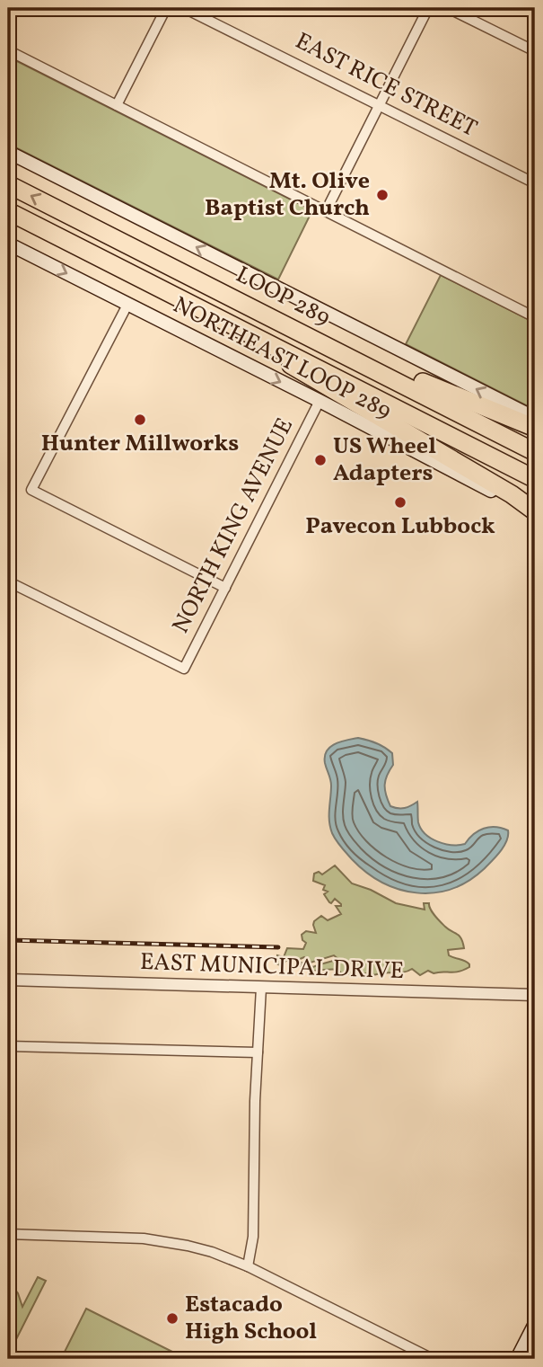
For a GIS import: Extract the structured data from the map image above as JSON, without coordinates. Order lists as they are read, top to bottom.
{
  "streets": {
    "highway": ["LOOP 289"],
    "main road": ["NORTHEAST LOOP 289"],
    "street": ["EAST RICE STREET", "NORTH KING AVENUE", "EAST MUNICIPAL DRIVE"]
  },
  "crossings": [
    ["NORTHEAST LOOP 289", "NORTH KING AVENUE"]
  ],
  "places": [
    "Mt. Olive Baptist Church",
    "Hunter Millworks",
    "US Wheel Adapters",
    "Pavecon Lubbock",
    "Estacado High School"
  ]
}
